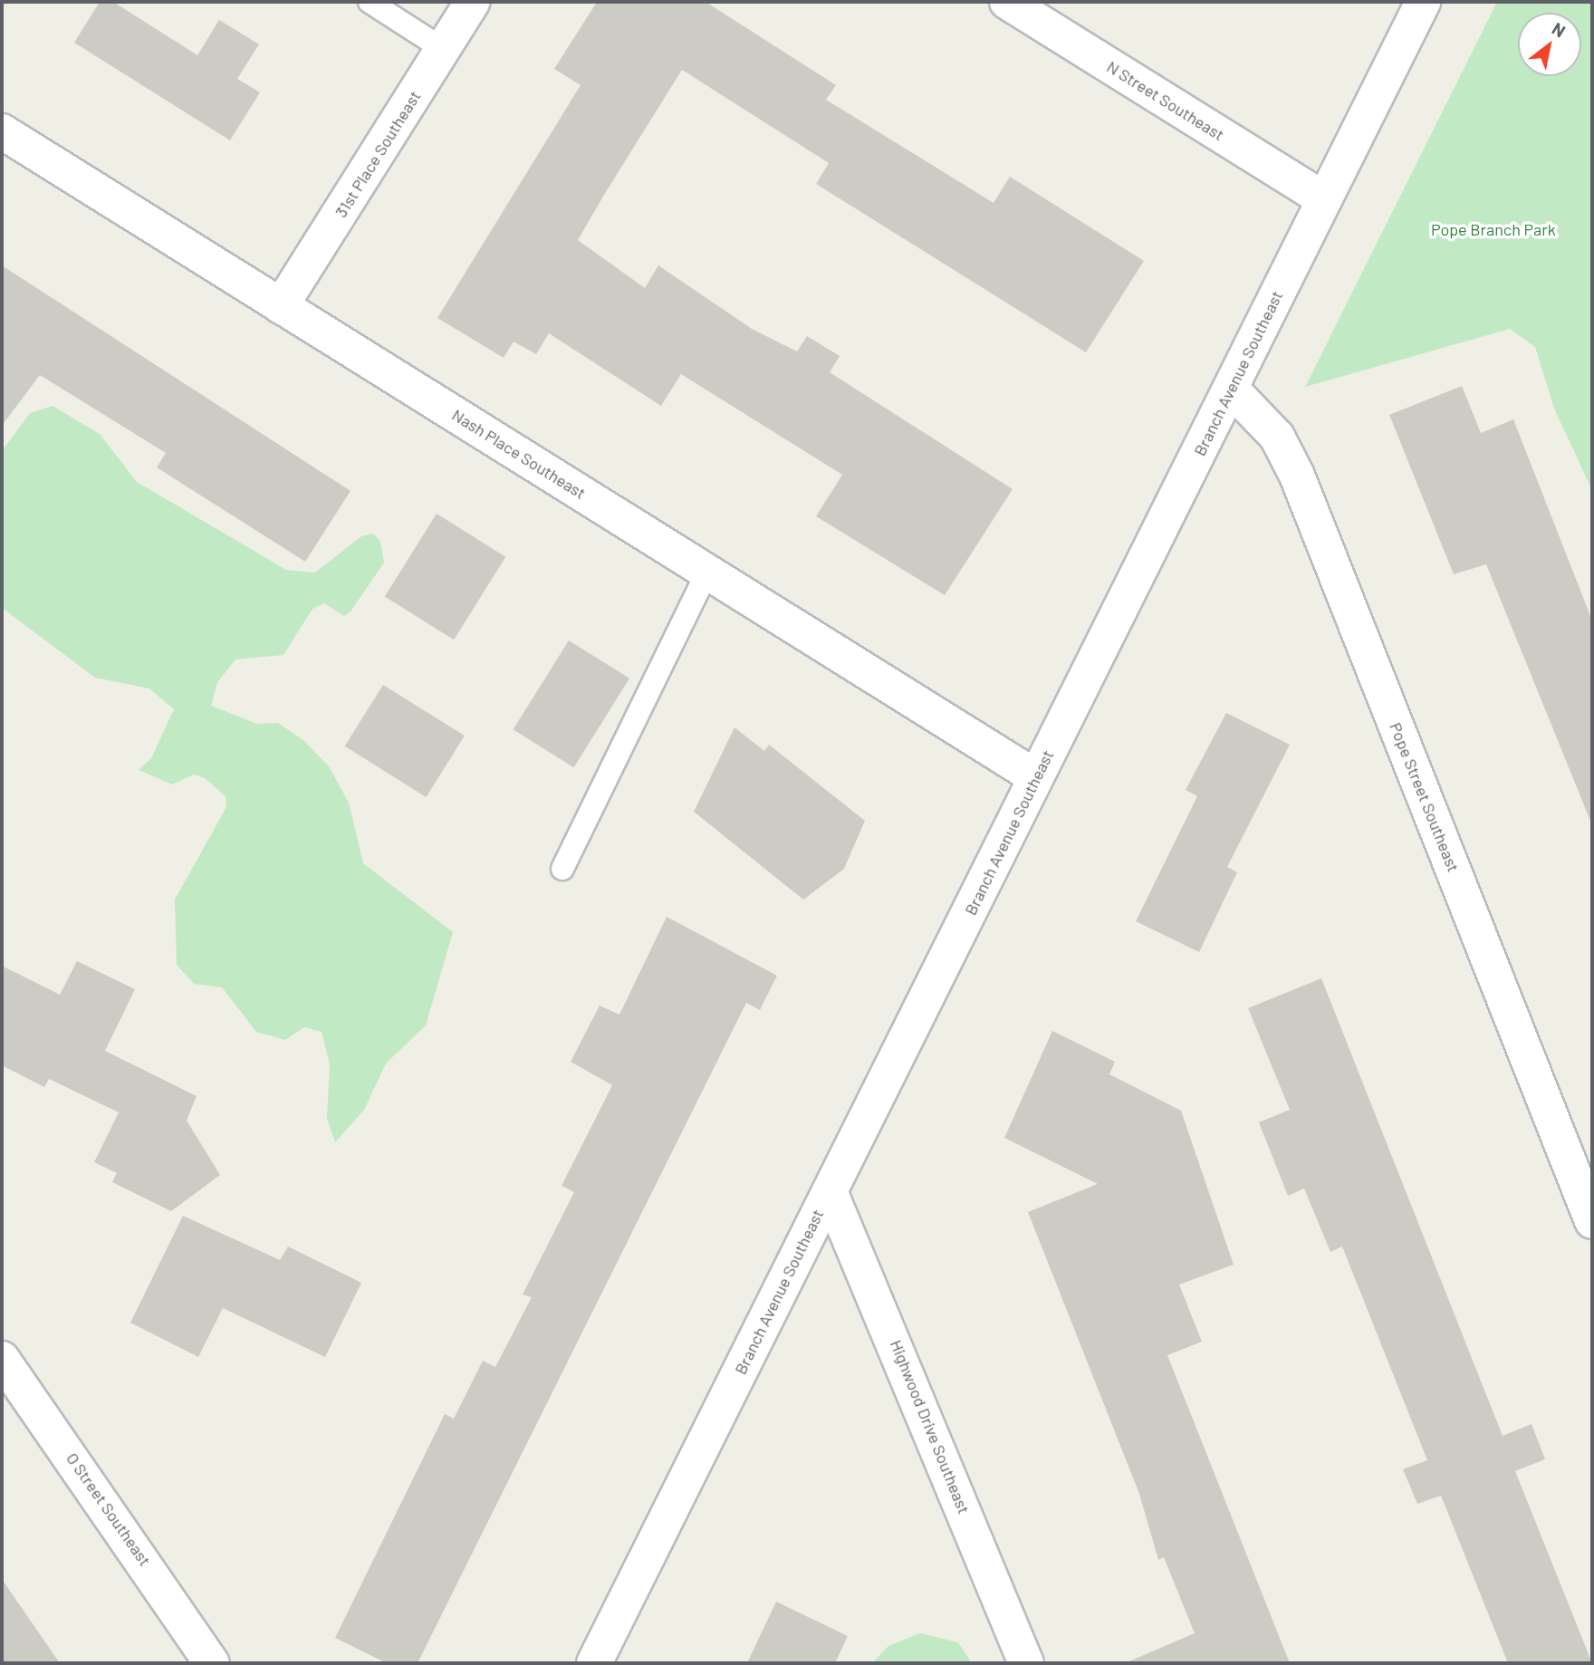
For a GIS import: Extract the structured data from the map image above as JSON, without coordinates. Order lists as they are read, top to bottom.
{
  "streets": {
    "street": [
      "N Street Southeast",
      "31st Place Southeast",
      "Branch Avenue Southeast",
      "Nash Place Southeast",
      "Pope Street Southeast",
      "Highwood Drive Southeast",
      "O Street Southeast"
    ]
  },
  "crossings": [
    ["N Street Southeast", "Branch Avenue Southeast"],
    ["31st Place Southeast", "Nash Place Southeast"],
    ["Branch Avenue Southeast", "Nash Place Southeast"],
    ["Branch Avenue Southeast", "Pope Street Southeast"],
    ["Branch Avenue Southeast", "Highwood Drive Southeast"]
  ],
  "parks": ["Pope Branch Park"],
  "north": "top right"
}
